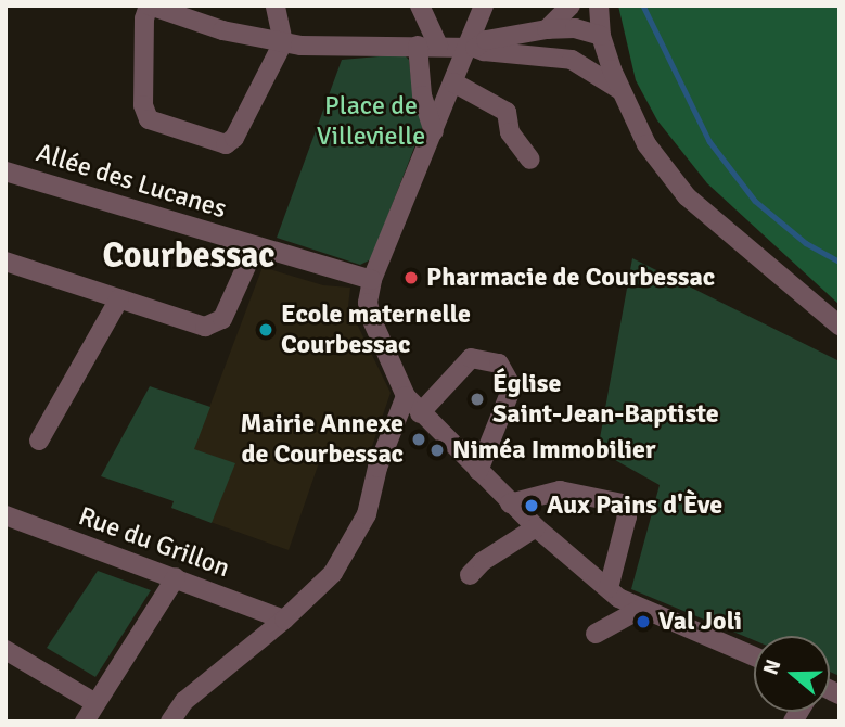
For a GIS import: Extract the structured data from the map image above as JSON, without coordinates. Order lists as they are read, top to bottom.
{
  "streets": {
    "street": ["Allée des Lucanes", "Rue du Grillon"]
  },
  "districts": ["Courbessac"],
  "parks": ["Place de Villevielle"],
  "places": [
    "Pharmacie de Courbessac",
    "Ecole maternelle Courbessac",
    "Église Saint-Jean-Baptiste",
    "Mairie Annexe de Courbessac",
    "Niméa Immobilier",
    "Aux Pains d'Ève",
    "Val Joli"
  ],
  "north": "left"
}
